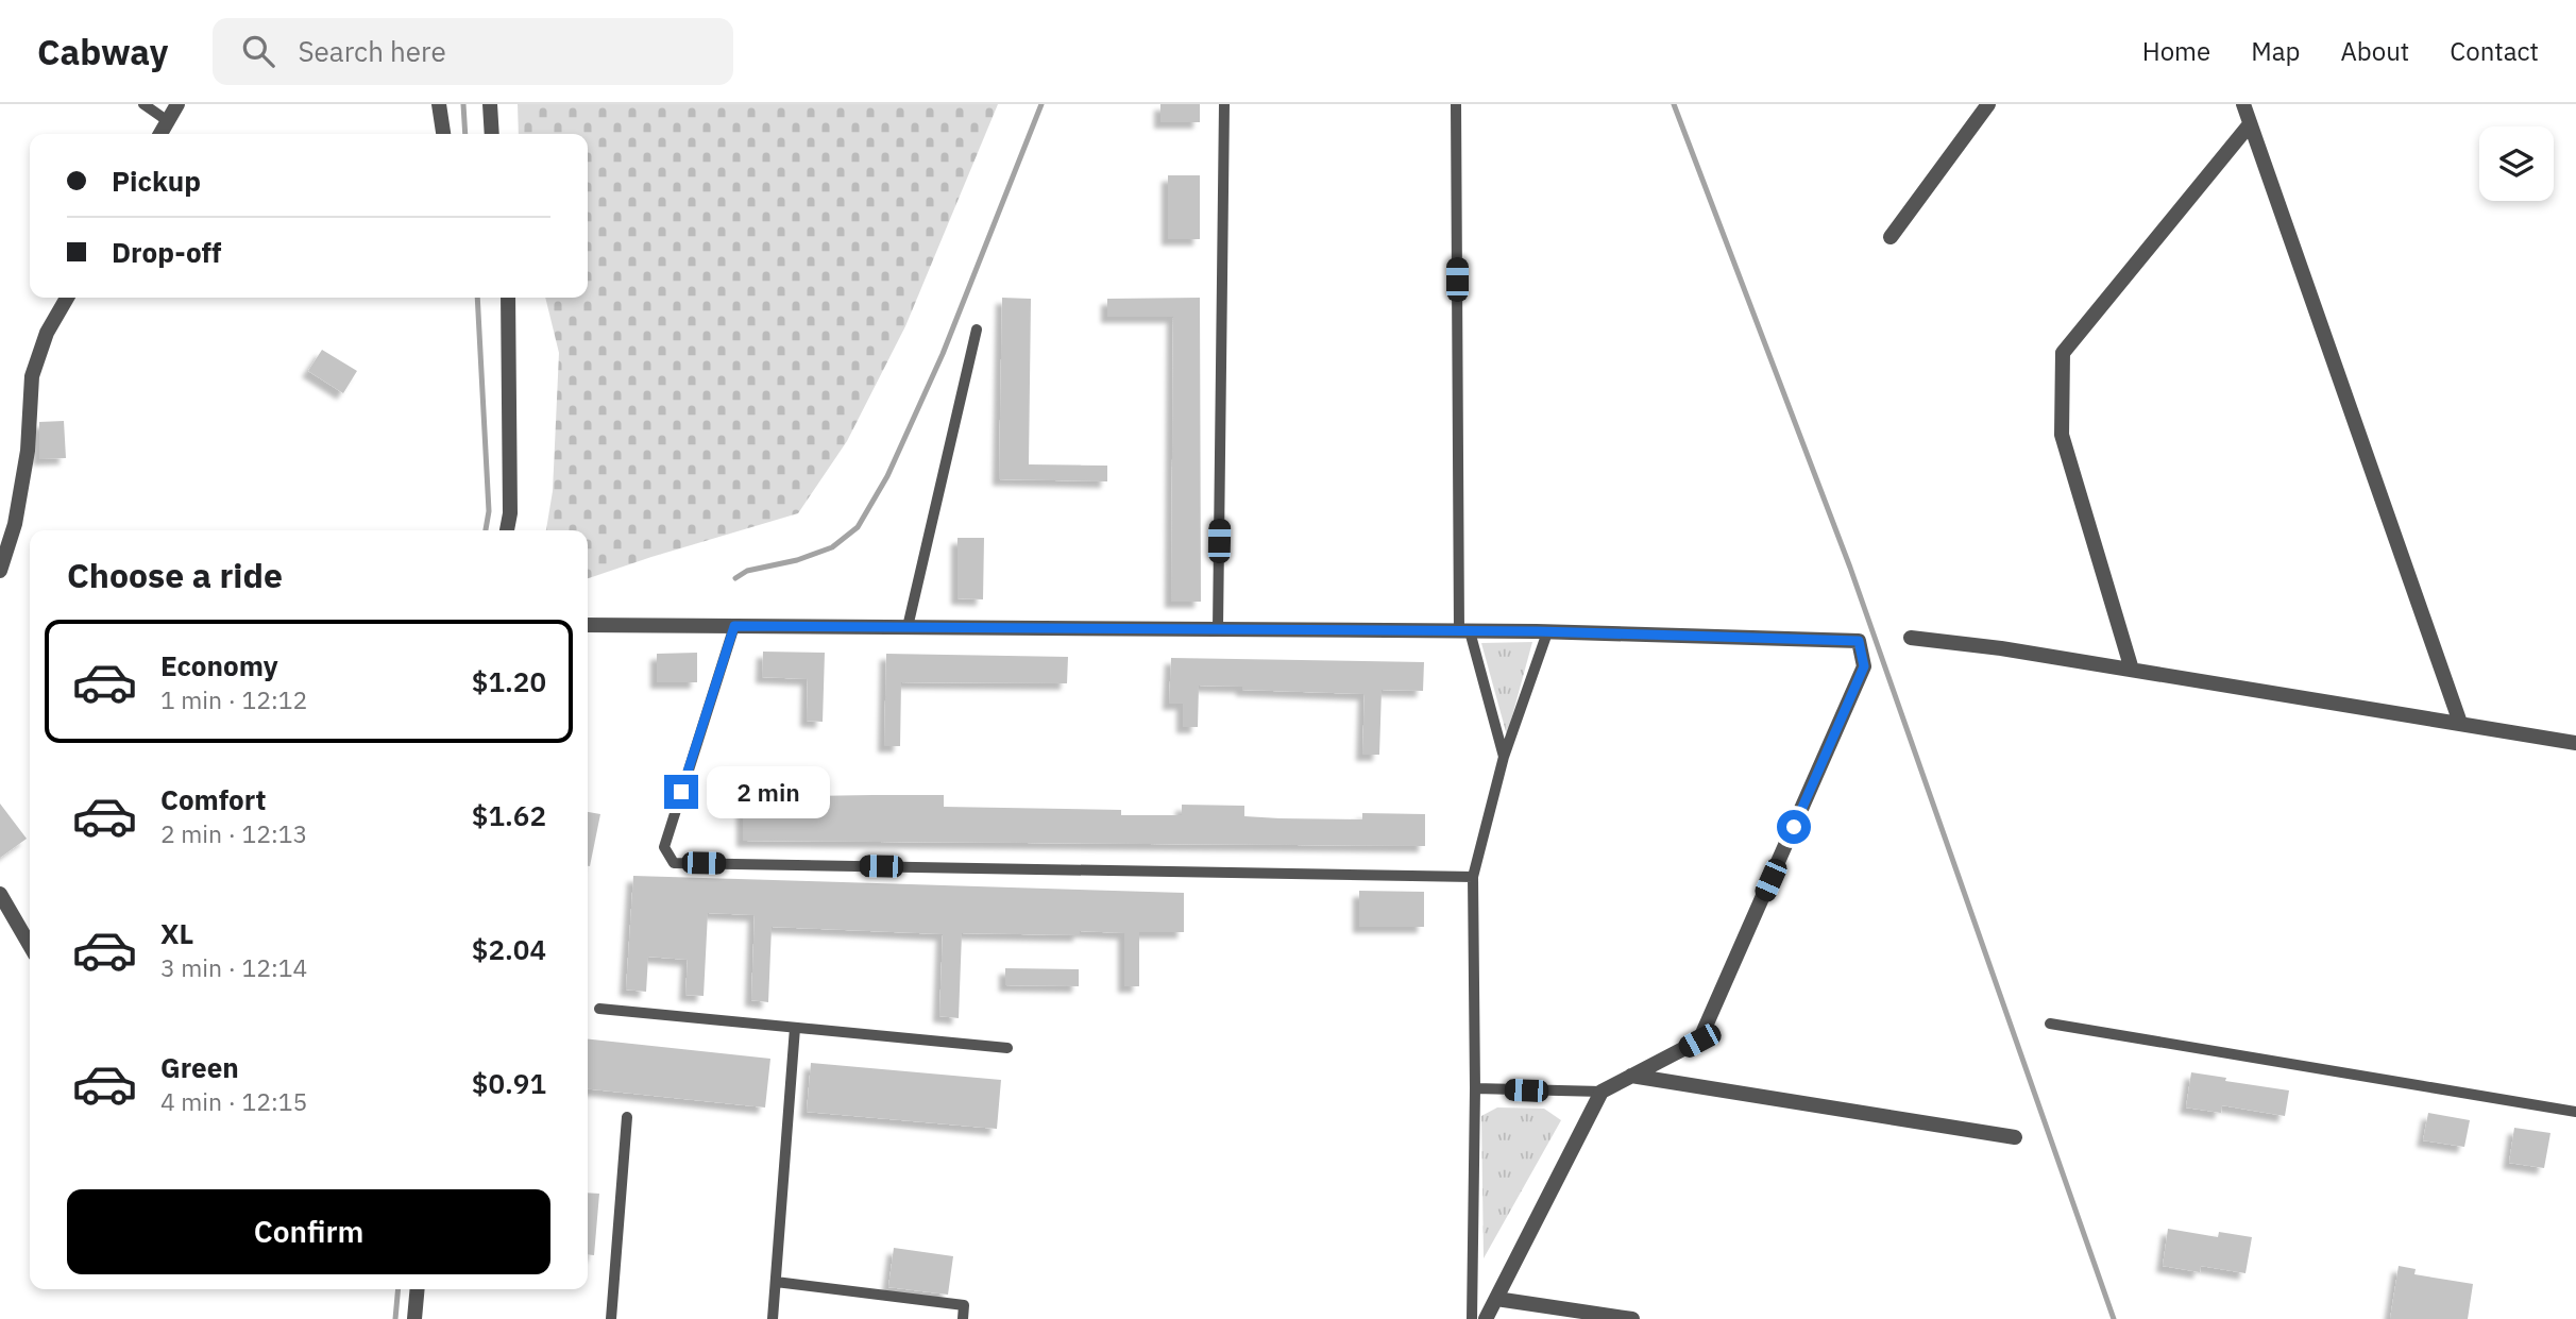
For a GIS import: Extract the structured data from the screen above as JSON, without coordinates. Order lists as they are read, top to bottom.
{
  "page": {
    "header": "Cabway",
    "search": "Search here",
    "nav": [
      "Home",
      "Map",
      "About",
      "Contact"
    ],
    "banner": ["Pickup", "Drop-off"],
    "heading": "Choose a ride",
    "list": [
      {
        "name": "Economy",
        "note": "1 min · 12:12",
        "value": "$1.20"
      },
      {
        "name": "Comfort",
        "note": "2 min · 12:13",
        "value": "$1.62"
      },
      {
        "name": "XL",
        "note": "3 min · 12:14",
        "value": "$2.04"
      },
      {
        "name": "Green",
        "note": "4 min · 12:15",
        "value": "$0.91"
      }
    ],
    "bubble": "2 min",
    "buttons": "Confirm"
  }
}
